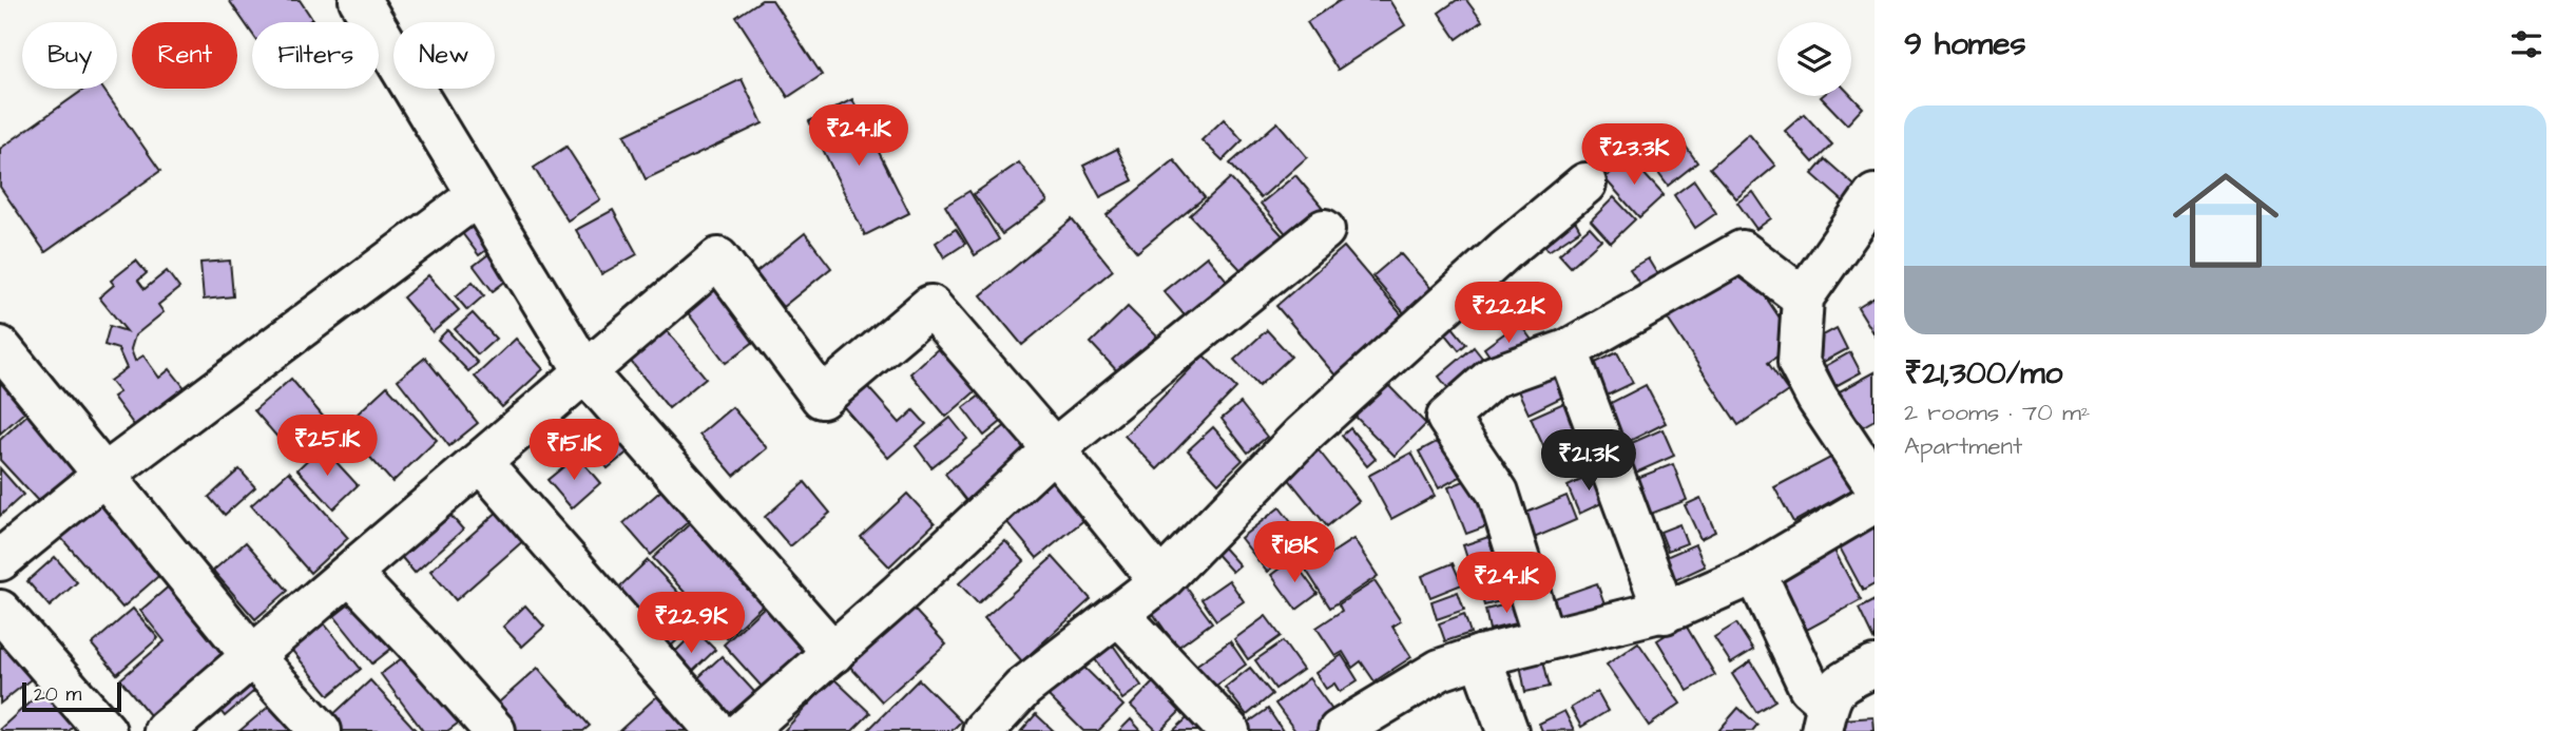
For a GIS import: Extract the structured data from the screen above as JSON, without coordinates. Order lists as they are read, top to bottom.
{
  "scale_bar": "20 m",
  "page": {
    "heading": "9 homes",
    "chip": [
      "Buy",
      "Rent",
      "Filters",
      "New"
    ],
    "list": [
      {
        "name": "₹21,300/mo",
        "note": "2 rooms · 70 m² · Apartment"
      }
    ],
    "price": [
      "₹24.1K",
      "₹23.3K",
      "₹22.2K",
      "₹25.1K",
      "₹15.1K",
      "₹21.3K",
      "₹18K",
      "₹24.1K",
      "₹22.9K"
    ],
    "scale": "20 m"
  }
}
